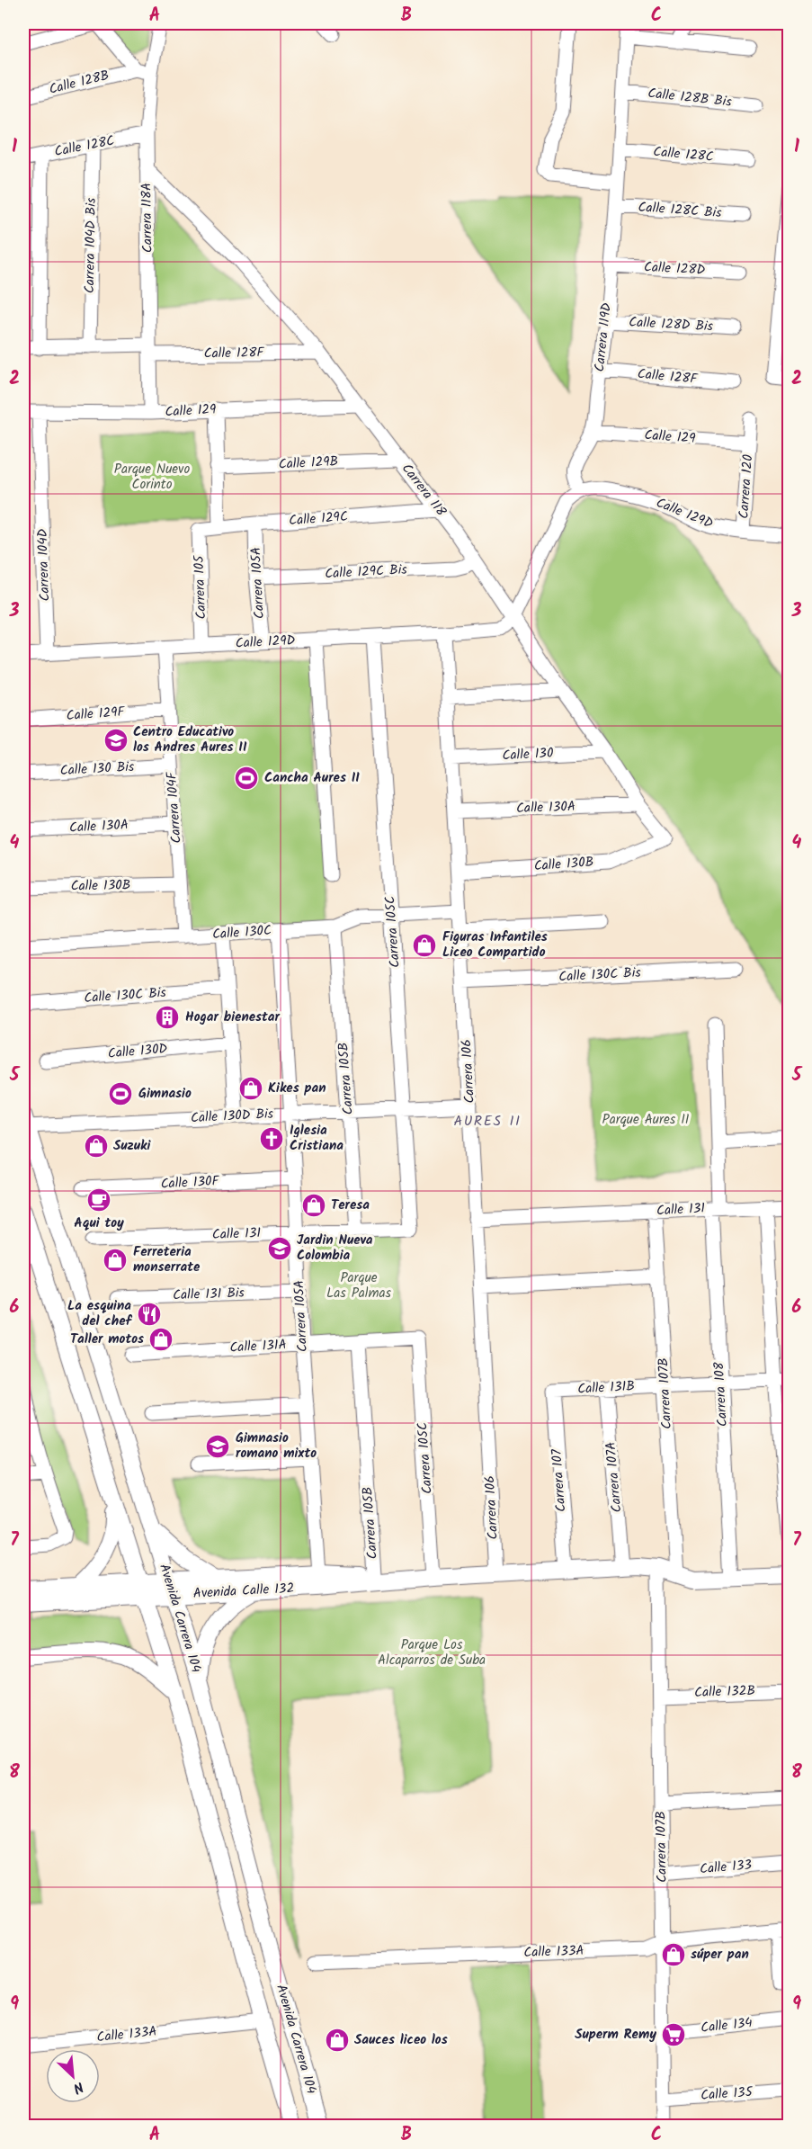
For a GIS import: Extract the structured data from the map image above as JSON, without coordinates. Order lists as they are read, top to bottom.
{
  "streets": {
    "main road": ["Avenida Calle 132", "Avenida Carrera 104"],
    "street": [
      "Calle 128B",
      "Calle 128B Bis",
      "Calle 128C",
      "Calle 128C Bis",
      "Carrera 118A",
      "Carrera 104D Bis",
      "Calle 128D",
      "Calle 128D Bis",
      "Carrera 119D",
      "Calle 128F",
      "Calle 129",
      "Calle 129B",
      "Carrera 120",
      "Carrera 118",
      "Calle 129D",
      "Calle 129C",
      "Carrera 104D",
      "Calle 129C Bis",
      "Carrera 105A",
      "Carrera 105",
      "Calle 129F",
      "Calle 130",
      "Calle 130 Bis",
      "Carrera 104F",
      "Calle 130A",
      "Calle 130B",
      "Carrera 105C",
      "Calle 130C",
      "Calle 130C Bis",
      "Calle 130D",
      "Carrera 106",
      "Carrera 105B",
      "Calle 130D Bis",
      "Calle 130F",
      "Calle 131",
      "Calle 131 Bis",
      "Calle 131A",
      "Calle 131B",
      "Carrera 107B",
      "Carrera 108",
      "Carrera 107A",
      "Carrera 107",
      "Calle 132B",
      "Calle 133",
      "Calle 133A",
      "Calle 134",
      "Calle 135"
    ]
  },
  "crossings": [
    ["Calle 128B Bis", "Carrera 119D"],
    ["Calle 128C", "Carrera 118A"],
    ["Calle 128C", "Carrera 104D Bis"],
    ["Calle 128C", "Carrera 119D"],
    ["Calle 128C Bis", "Carrera 119D"],
    ["Carrera 118A", "Calle 128F"],
    ["Carrera 118A", "Calle 129"],
    ["Carrera 118A", "Carrera 118"],
    ["Carrera 104D Bis", "Calle 128F"],
    ["Calle 128D", "Carrera 119D"],
    ["Calle 128D Bis", "Carrera 119D"],
    ["Carrera 119D", "Calle 128F"],
    ["Carrera 119D", "Calle 129"],
    ["Carrera 119D", "Calle 129D"],
    ["Calle 128F", "Carrera 118"],
    ["Calle 129", "Carrera 120"],
    ["Calle 129", "Carrera 118"],
    ["Calle 129", "Carrera 104D"],
    ["Calle 129B", "Carrera 118"],
    ["Carrera 120", "Calle 129D"],
    ["Carrera 118", "Calle 129D"],
    ["Carrera 118", "Calle 129C"],
    ["Carrera 118", "Calle 129C Bis"],
    ["Carrera 118", "Calle 130"],
    ["Carrera 118", "Calle 130A"],
    ["Carrera 118", "Calle 130B"],
    ["Calle 129D", "Carrera 104D"],
    ["Calle 129D", "Carrera 105A"],
    ["Calle 129D", "Carrera 105"],
    ["Calle 129D", "Carrera 104F"],
    ["Calle 129D", "Carrera 105C"],
    ["Calle 129D", "Carrera 106"],
    ["Calle 129C", "Carrera 105A"],
    ["Calle 129C", "Carrera 105"],
    ["Calle 129C Bis", "Carrera 105A"],
    ["Carrera 105A", "Calle 130C"],
    ["Carrera 105A", "Calle 130D Bis"],
    ["Carrera 105A", "Calle 130F"],
    ["Carrera 105A", "Calle 131"],
    ["Carrera 105A", "Calle 131 Bis"],
    ["Carrera 105A", "Calle 131A"],
    ["Carrera 105A", "Avenida Calle 132"],
    ["Calle 129F", "Carrera 104F"],
    ["Calle 130", "Carrera 106"],
    ["Calle 130 Bis", "Carrera 104F"],
    ["Carrera 104F", "Calle 130A"],
    ["Carrera 104F", "Calle 130B"],
    ["Carrera 104F", "Calle 130C"],
    ["Calle 130A", "Carrera 106"],
    ["Calle 130B", "Carrera 106"],
    ["Carrera 105C", "Calle 130C"],
    ["Carrera 105C", "Calle 130D Bis"],
    ["Carrera 105C", "Calle 131"],
    ["Carrera 105C", "Calle 131A"],
    ["Carrera 105C", "Avenida Calle 132"],
    ["Calle 130C", "Carrera 106"],
    ["Calle 130C", "Carrera 105B"],
    ["Calle 130C Bis", "Carrera 106"],
    ["Carrera 106", "Calle 130D Bis"],
    ["Carrera 106", "Calle 131"],
    ["Carrera 106", "Avenida Calle 132"],
    ["Carrera 105B", "Calle 130D Bis"],
    ["Carrera 105B", "Calle 131"],
    ["Carrera 105B", "Calle 131A"],
    ["Carrera 105B", "Avenida Calle 132"],
    ["Calle 130D Bis", "Avenida Carrera 104"],
    ["Calle 131", "Carrera 107B"],
    ["Calle 131", "Carrera 108"],
    ["Calle 131B", "Carrera 107B"],
    ["Calle 131B", "Carrera 108"],
    ["Calle 131B", "Carrera 107A"],
    ["Calle 131B", "Carrera 107"],
    ["Carrera 107B", "Avenida Calle 132"],
    ["Carrera 107B", "Calle 132B"],
    ["Carrera 107B", "Calle 133"],
    ["Carrera 107B", "Calle 133A"],
    ["Carrera 107B", "Calle 134"],
    ["Carrera 107B", "Calle 135"],
    ["Carrera 108", "Avenida Calle 132"],
    ["Carrera 107A", "Avenida Calle 132"],
    ["Carrera 107", "Avenida Calle 132"],
    ["Avenida Calle 132", "Avenida Carrera 104"],
    ["Avenida Carrera 104", "Calle 133A"]
  ],
  "districts": ["AURES II"],
  "parks": [
    "Parque Nuevo Corinto",
    "Parque Aures II",
    "Parque Las Palmas",
    "Parque Los Alcaparros de Suba"
  ],
  "places": {
    "school or university": ["Centro Educativo los Andres Aures II", "Jardin Nueva Colombia", "Gimnasio romano mixto"],
    "sports": ["Cancha Aures II", "Gimnasio"],
    "shop": [
      "Figuras Infantiles Liceo Compartido",
      "Kikes pan",
      "Suzuki",
      "Teresa",
      "Ferreteria monserrate",
      "Taller motos",
      "súper pan",
      "Sauces liceo los"
    ],
    "building": ["Hogar bienestar"],
    "church": ["Iglesia Cristiana"],
    "cafe": ["Aqui toy"],
    "restaurant": ["La esquina del chef"],
    "supermarket": ["Superm Remy"]
  },
  "north": "bottom right",
  "grid": {
    "columns": ["A", "B", "C"],
    "rows": [
      "1",
      "2",
      "3",
      "4",
      "5",
      "6",
      "7",
      "8",
      "9"
    ]
  }
}
